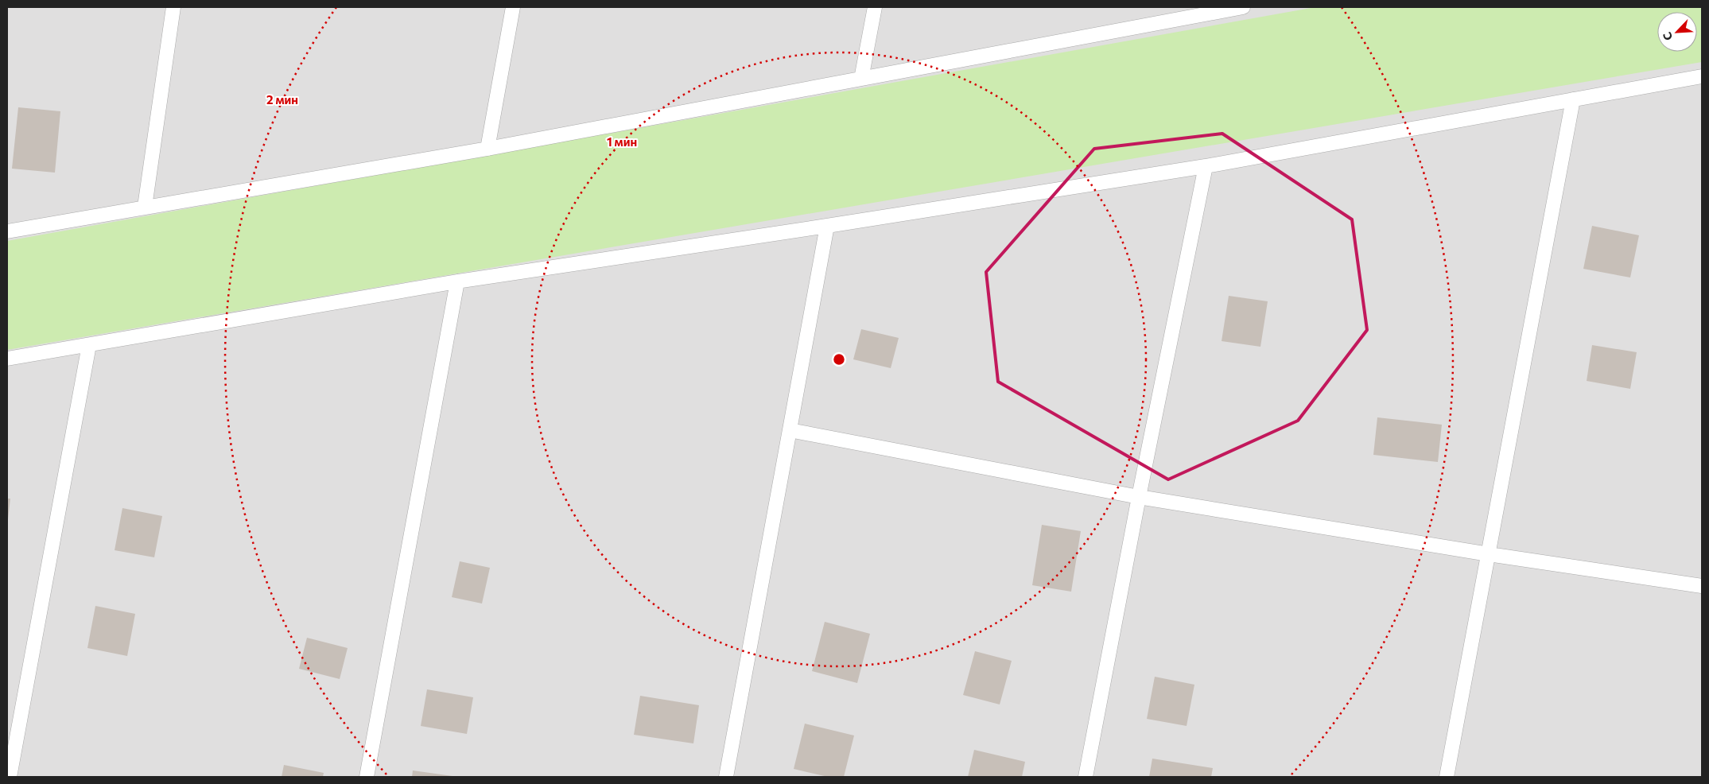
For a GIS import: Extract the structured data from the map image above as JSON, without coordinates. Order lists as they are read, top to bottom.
{
  "north": "bottom left",
  "rings": ["2 мин", "1 мин"]
}
